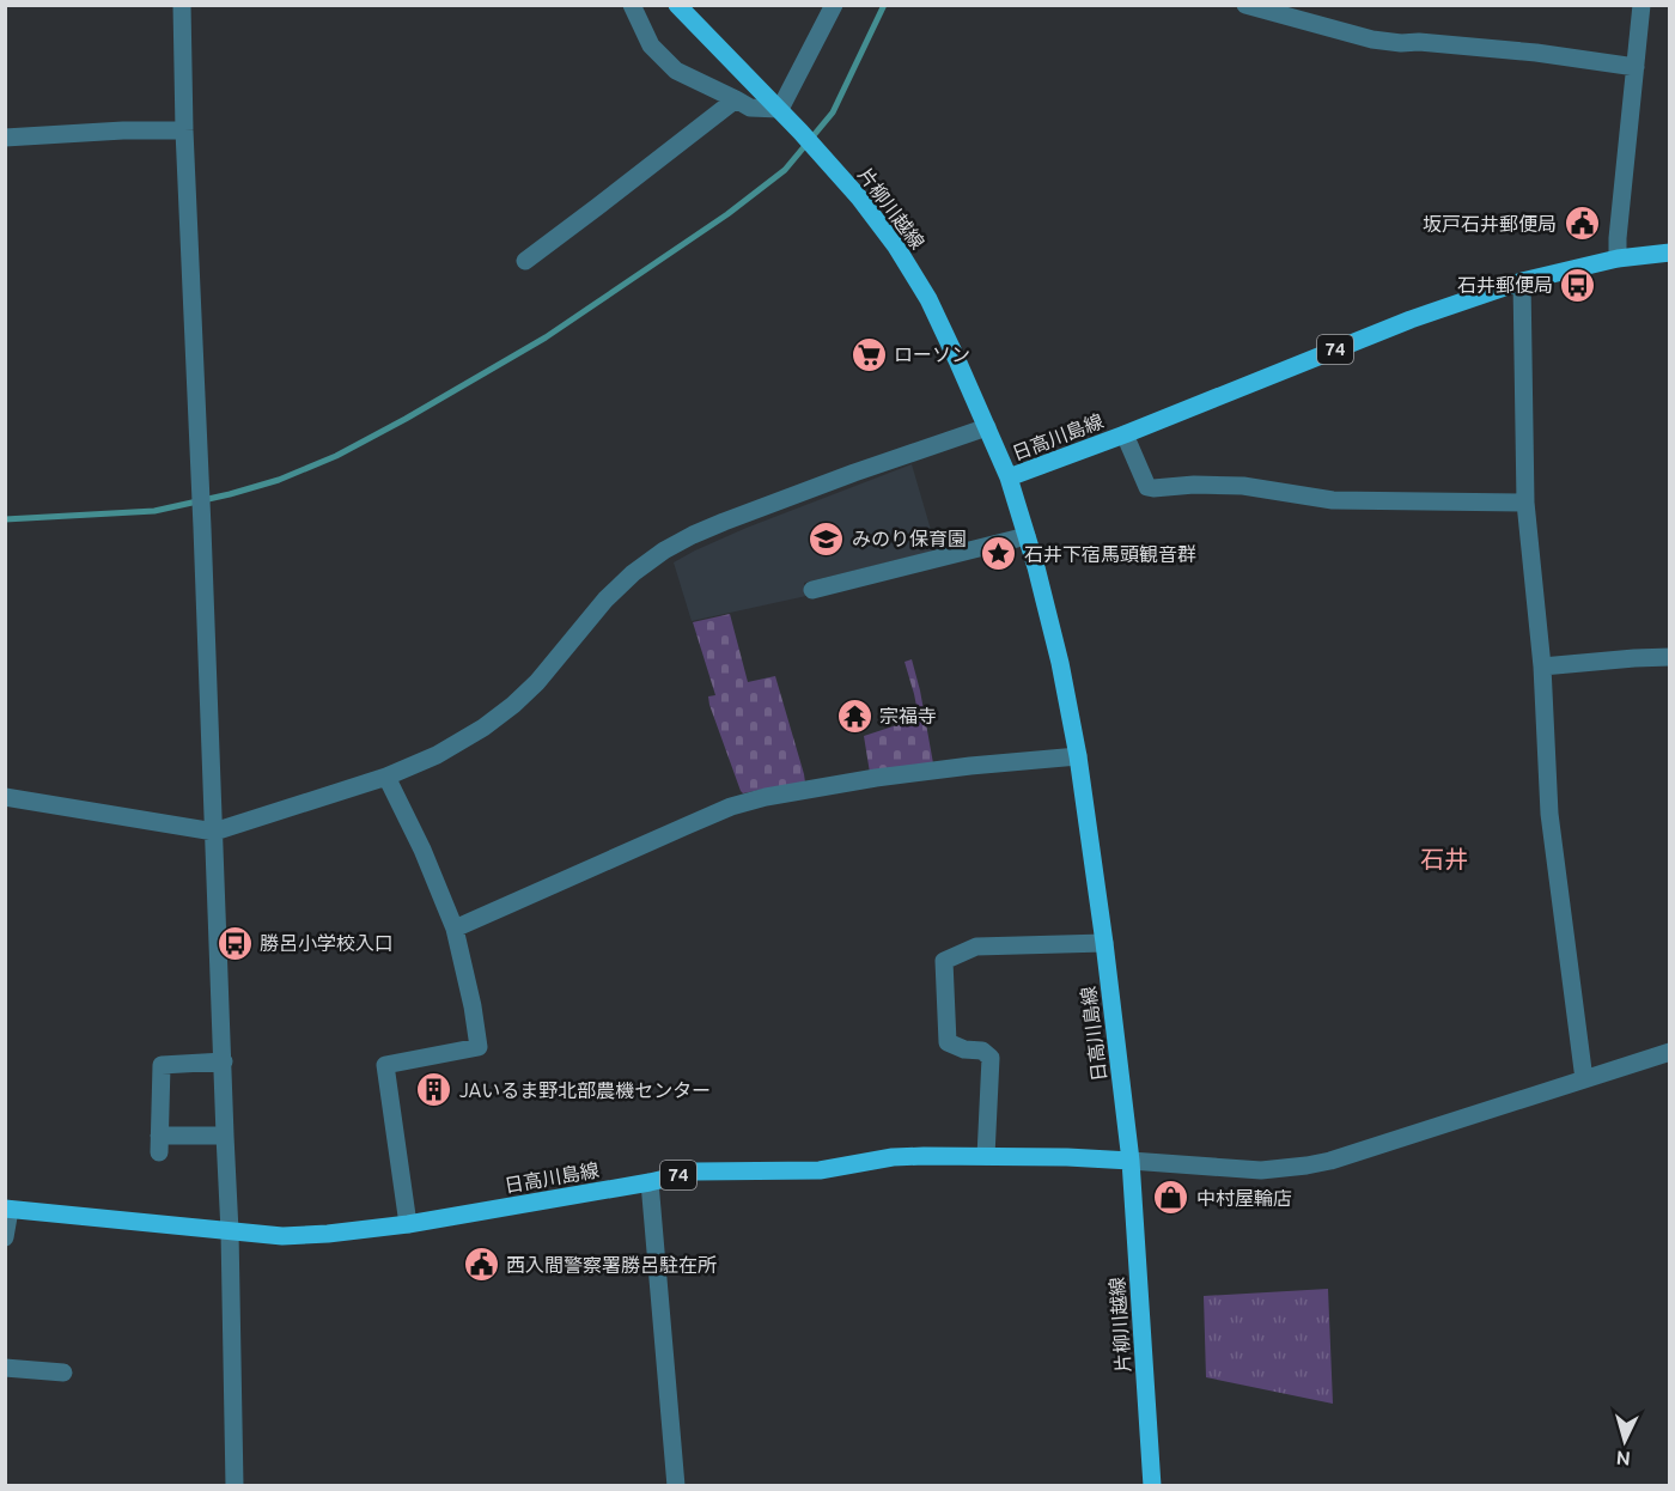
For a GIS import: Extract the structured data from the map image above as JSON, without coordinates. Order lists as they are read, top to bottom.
{
  "streets": {
    "main road": ["片柳川越線", "74", "日高川島線"]
  },
  "crossings": [
    ["片柳川越線", "日高川島線"]
  ],
  "districts": ["石井"],
  "places": {
    "public building": ["坂戸石井郵便局", "西入間警察署勝呂駐在所"],
    "bus stop": ["石井郵便局", "勝呂小学校入口"],
    "supermarket": ["ローソン"],
    "school or university": ["みのり保育園"],
    "place": ["石井下宿馬頭観音群"],
    "temple": ["宗福寺"],
    "building": ["JAいるま野北部農機センター"],
    "shop": ["中村屋輪店"]
  },
  "north": "bottom"
}
